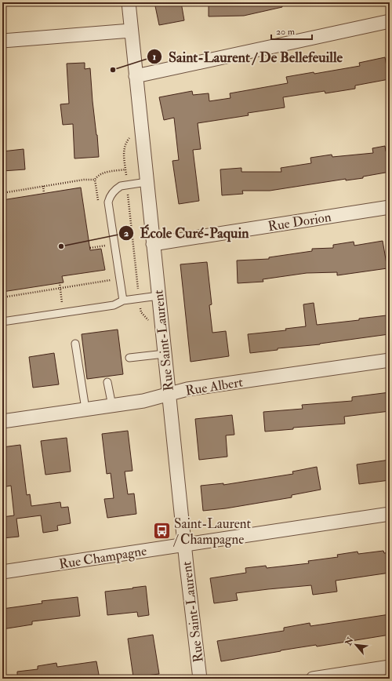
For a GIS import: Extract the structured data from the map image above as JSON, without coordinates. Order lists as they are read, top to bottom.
{
  "streets": {
    "street": [
      "Rue Dorion",
      "Rue Saint-Laurent",
      "Rue Albert",
      "Rue Champagne"
    ]
  },
  "crossings": [
    ["Rue Dorion", "Rue Saint-Laurent"],
    ["Rue Saint-Laurent", "Rue Albert"],
    ["Rue Saint-Laurent", "Rue Champagne"]
  ],
  "places": {
    "other": ["Saint-Laurent / De Bellefeuille", "École Curé-Paquin"],
    "bus stop": ["Saint-Laurent / Champagne"]
  },
  "scale_bar": "20 m",
  "north": "top left"
}
